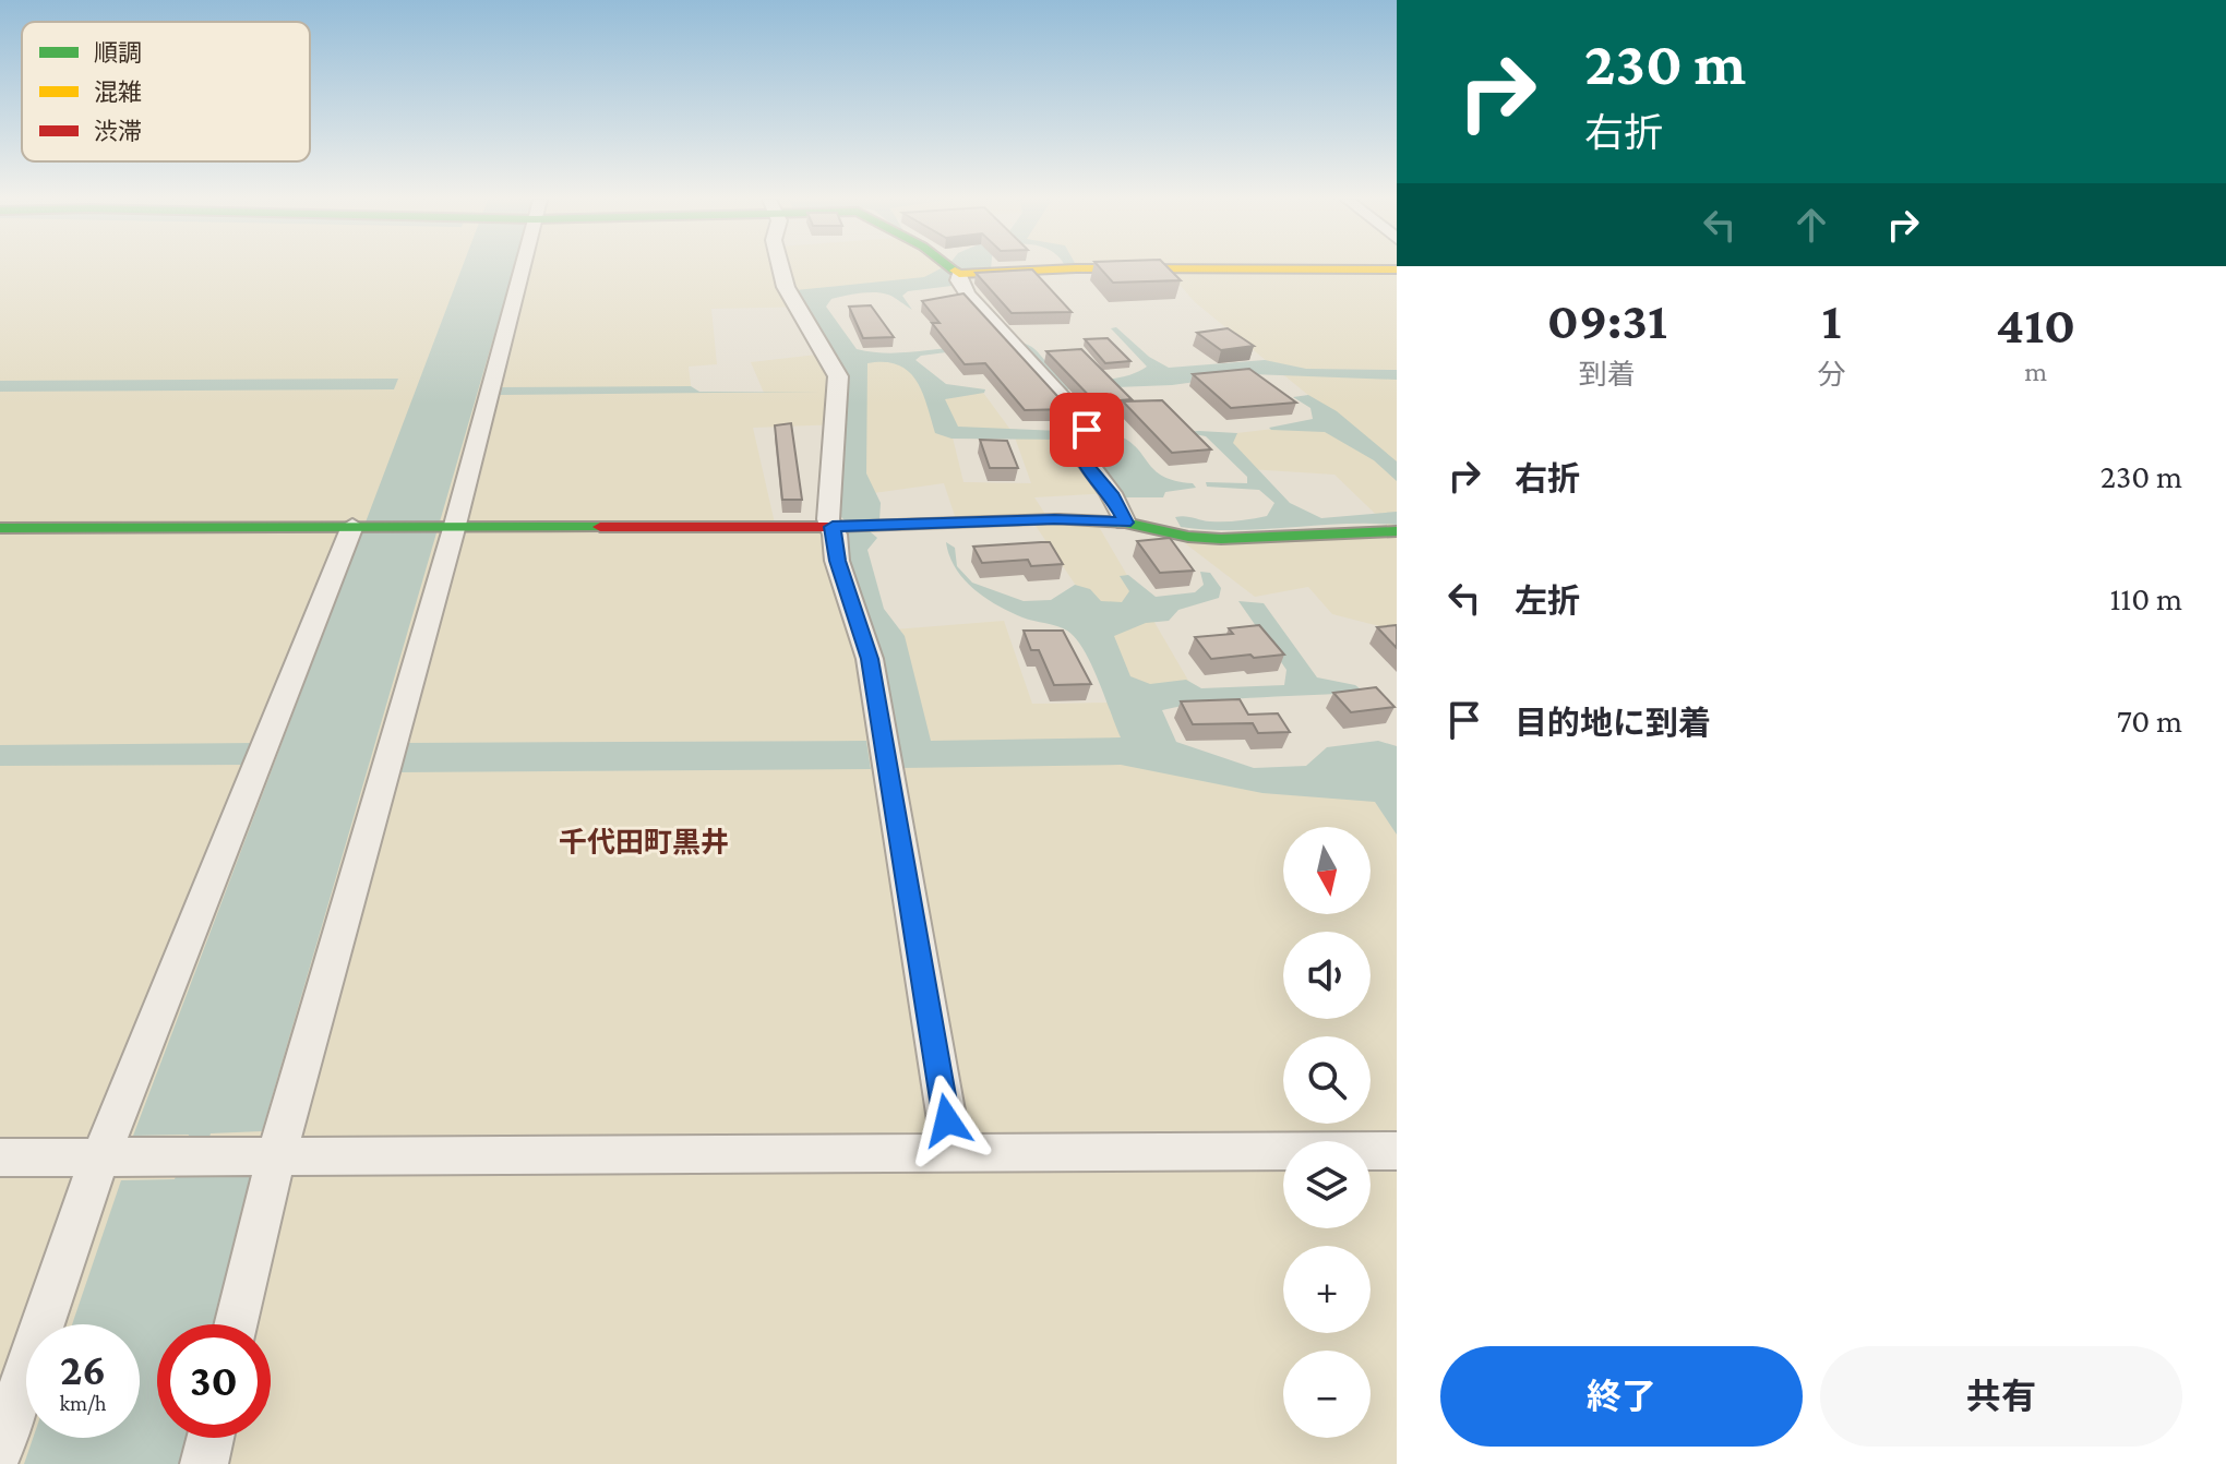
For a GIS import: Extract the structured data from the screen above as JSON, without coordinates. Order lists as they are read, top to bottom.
{
  "districts": ["千代田町黒井"],
  "legend": ["順調", "混雑", "渋滞"],
  "north": "bottom",
  "page": {
    "turn": ["230 m", "右折"],
    "eta": [
      "09:31",
      "到着",
      "1",
      "分",
      "410",
      "m"
    ],
    "list": [
      {
        "name": "右折",
        "value": "230 m"
      },
      {
        "name": "左折",
        "value": "110 m"
      },
      {
        "name": "目的地に到着",
        "value": "70 m"
      }
    ],
    "map_buttons": ["+", "−"],
    "speed": "26 km/h",
    "limit": "30",
    "buttons": ["終了", "共有"]
  }
}
